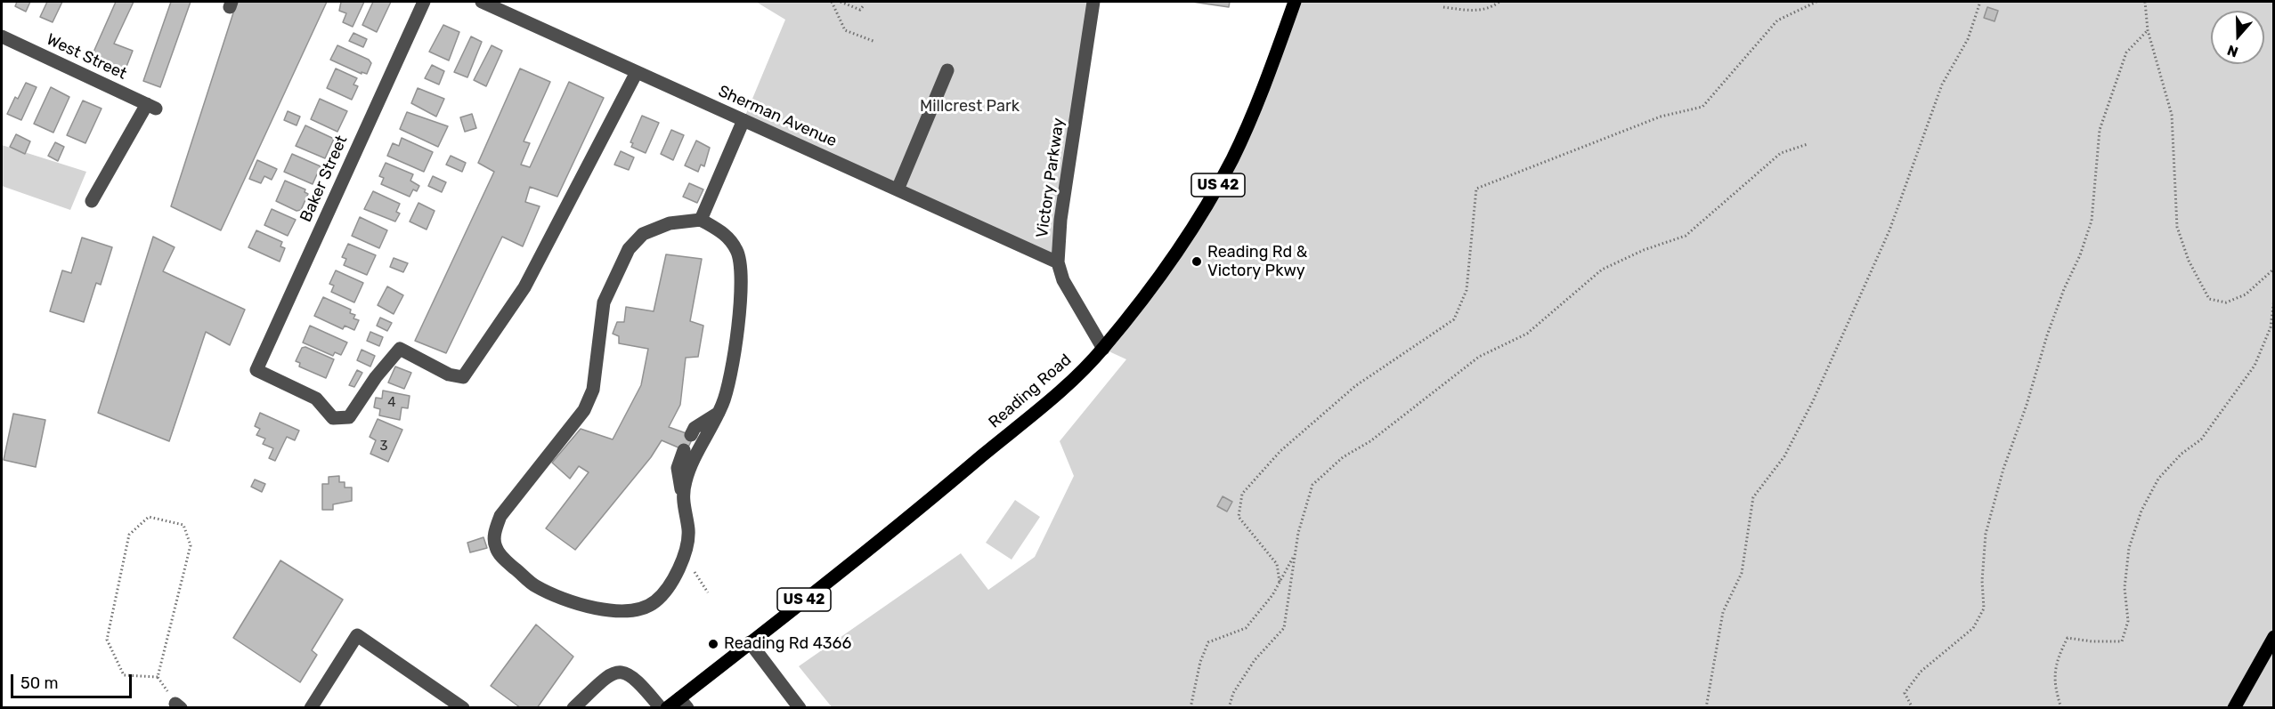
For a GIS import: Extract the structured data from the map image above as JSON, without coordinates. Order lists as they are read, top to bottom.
{
  "streets": {
    "main road": ["US 42", "Reading Road"],
    "street": [
      "West Street",
      "Sherman Avenue",
      "Victory Parkway",
      "Baker Street"
    ]
  },
  "crossings": [
    ["Sherman Avenue", "Victory Parkway"],
    ["Sherman Avenue", "Baker Street"],
    ["Victory Parkway", "Reading Road"]
  ],
  "parks": ["Millcrest Park"],
  "places": ["Reading Rd & Victory Pkwy", "Reading Rd 4366"],
  "house_numbers": ["4", "3"],
  "scale_bar": "50 m",
  "north": "bottom"
}
